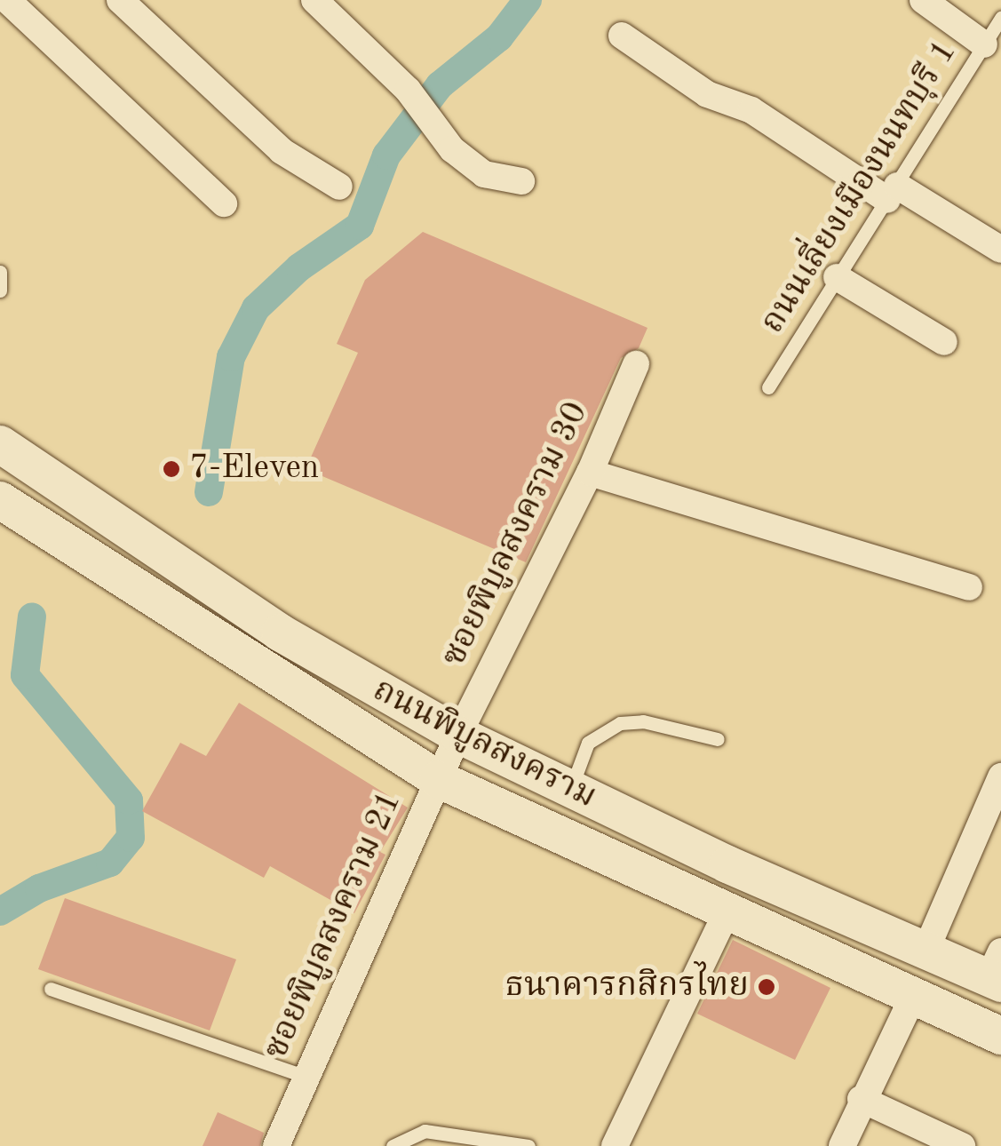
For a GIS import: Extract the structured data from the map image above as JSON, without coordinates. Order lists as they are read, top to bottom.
{
  "streets": {
    "main road": ["ถนนพิบูลสงคราม"],
    "street": ["ซอยพิบูลสงคราม 30", "ซอยพิบูลสงคราม 21"],
    "lane": ["ถนนเลี่ยงเมืองนนทบุรี 1"]
  },
  "crossings": [
    ["ซอยพิบูลสงคราม 30", "ถนนพิบูลสงคราม"],
    ["ซอยพิบูลสงคราม 30", "ซอยพิบูลสงคราม 21"],
    ["ถนนพิบูลสงคราม", "ซอยพิบูลสงคราม 21"]
  ],
  "places": ["7-Eleven", "ธนาคารกสิกรไทย"]
}
